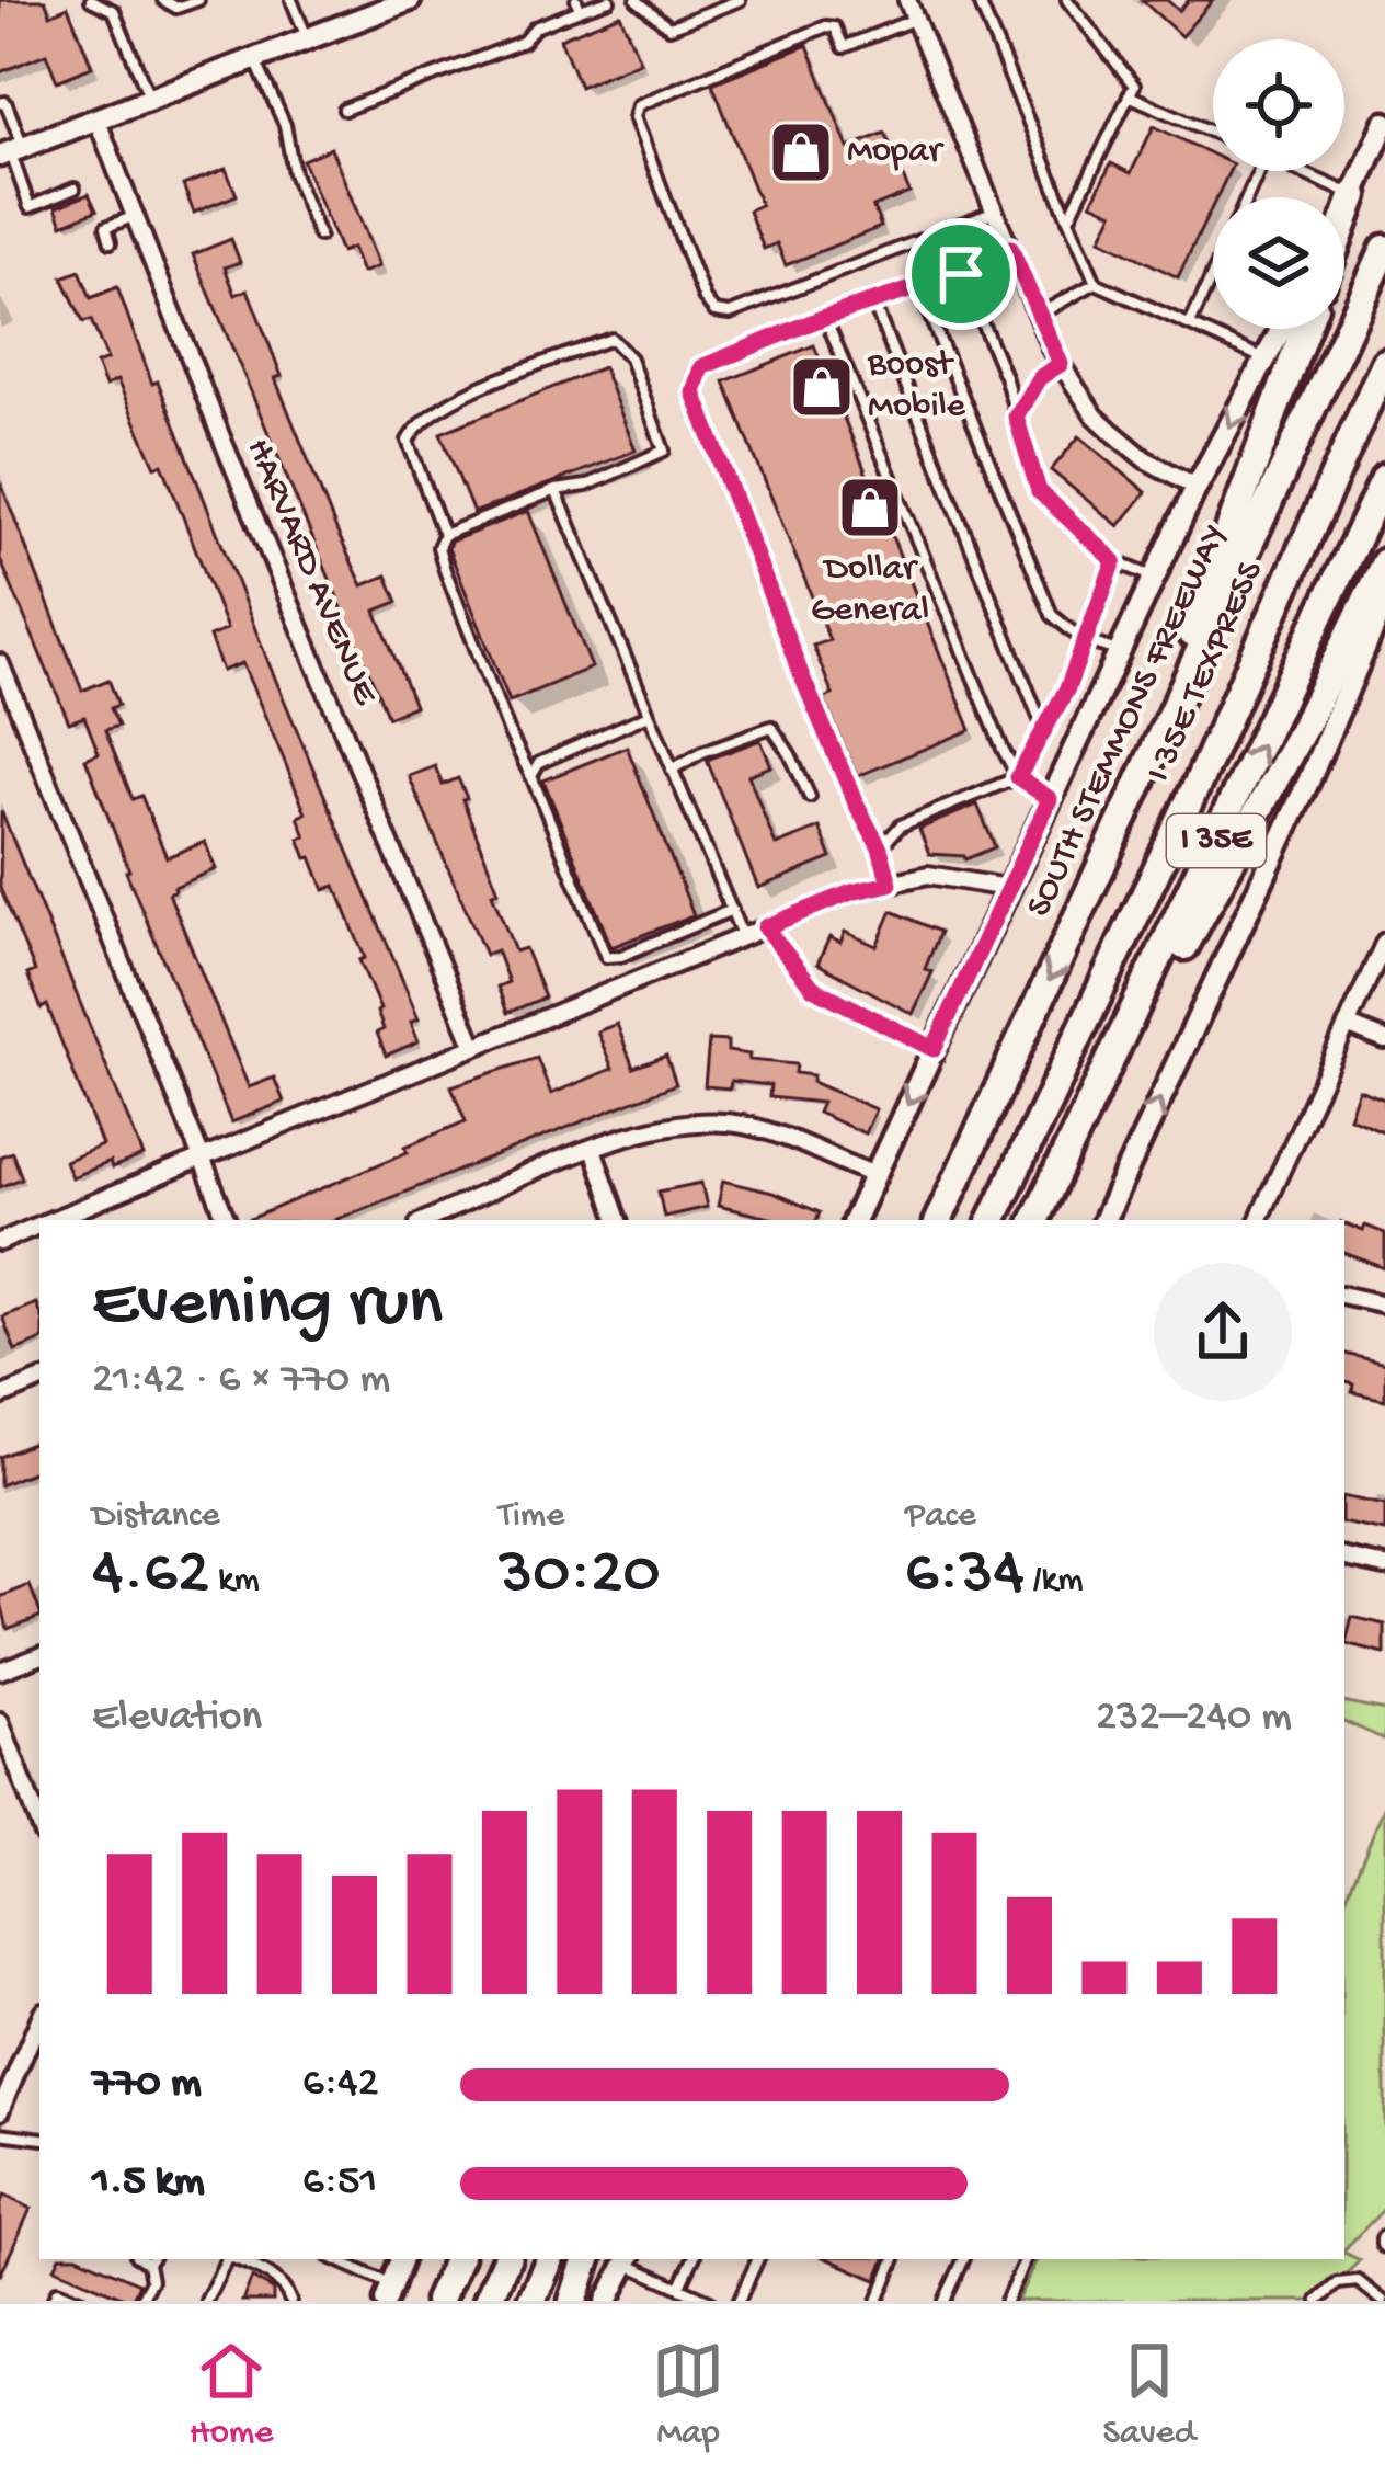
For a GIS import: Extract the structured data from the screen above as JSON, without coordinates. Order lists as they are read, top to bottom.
{
  "streets": {
    "highway": ["I 35E TEXPRESS", "SOUTH STEMMONS FREEWAY", "I 35E"],
    "street": ["HARVARD AVENUE"]
  },
  "places": {
    "shop": ["Mopar", "Boost Mobile", "Dollar General"]
  },
  "page": {
    "heading": ["Evening run", "21:42 · 6 × 770 m"],
    "stats": [
      ["Distance", "4.62 km"],
      ["Time", "30:20"],
      ["Pace", "6:34 /km"]
    ],
    "chart": ["Elevation", "232–240 m"],
    "list": [
      {
        "name": "770 m",
        "note": "6:42"
      },
      {
        "name": "1.5 km",
        "note": "6:51"
      }
    ],
    "tabs": ["Home", "Map", "Saved"]
  }
}
